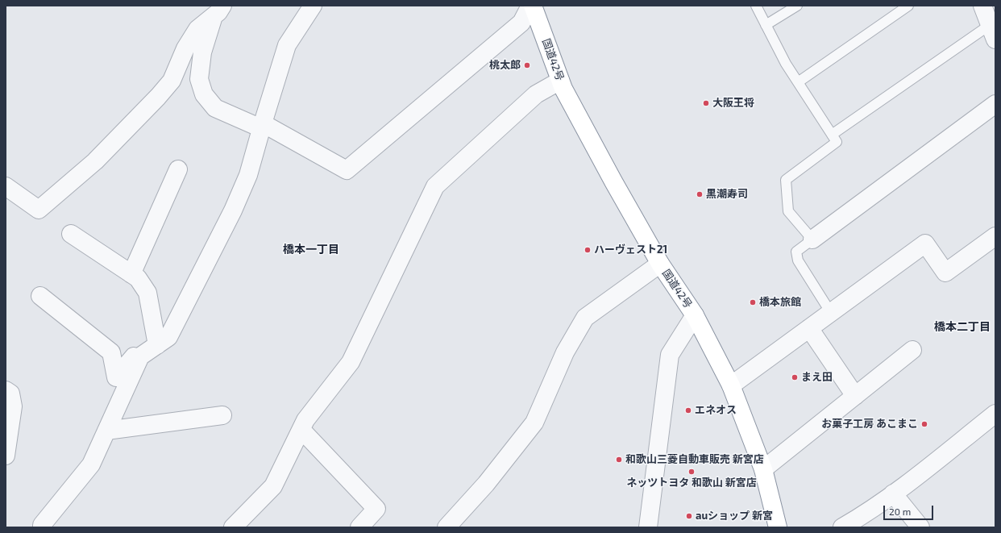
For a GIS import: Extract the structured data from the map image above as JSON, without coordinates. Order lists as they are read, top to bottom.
{
  "streets": {
    "highway": ["国道42号"]
  },
  "districts": ["橋本一丁目", "橋本二丁目"],
  "places": [
    "桃太郎",
    "大阪王将",
    "黒潮寿司",
    "ハーヴェスト21",
    "橋本旅館",
    "まえ田",
    "エネオス",
    "お菓子工房 あこまこ",
    "和歌山三菱自動車販売 新宮店",
    "ネッツトヨタ 和歌山 新宮店",
    "auショップ 新宮"
  ],
  "scale_bar": "20 m"
}
